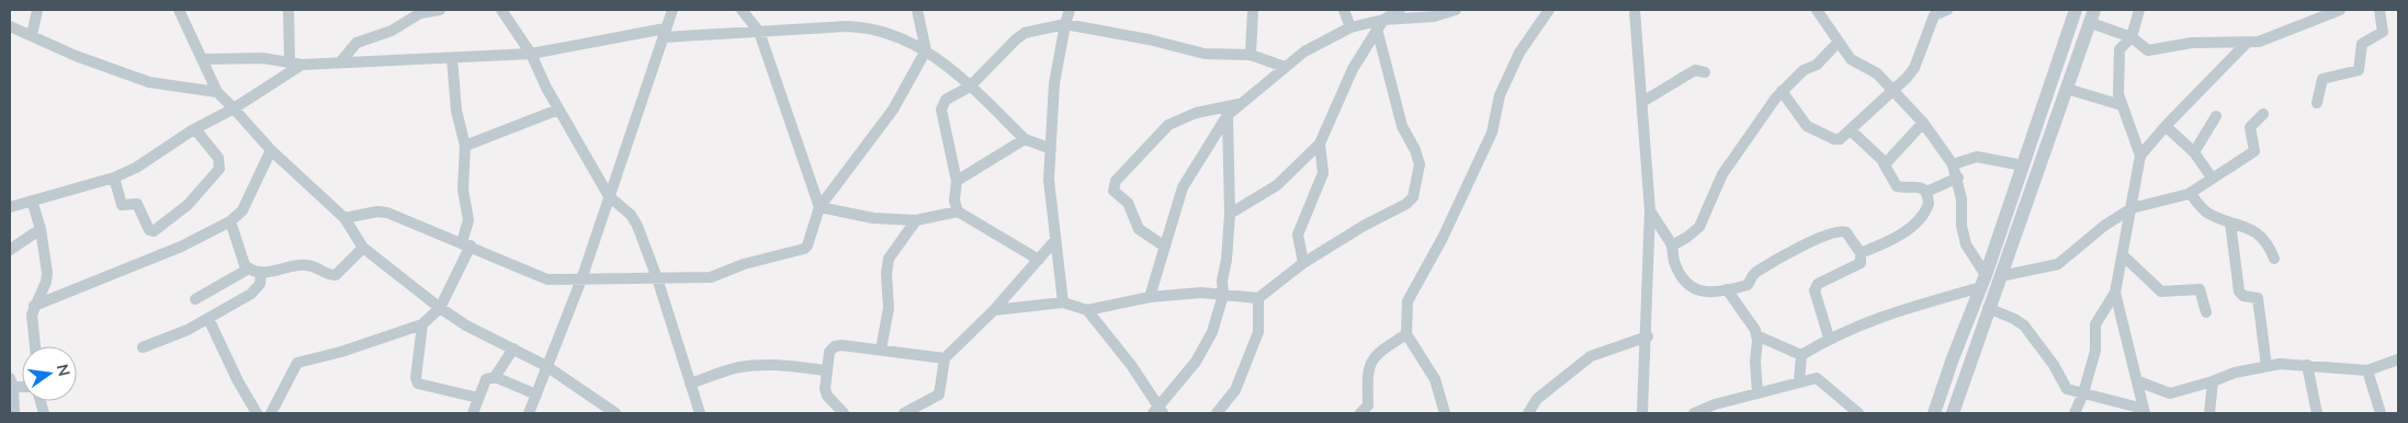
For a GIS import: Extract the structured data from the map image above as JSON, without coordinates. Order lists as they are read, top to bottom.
{
  "north": "right"
}
